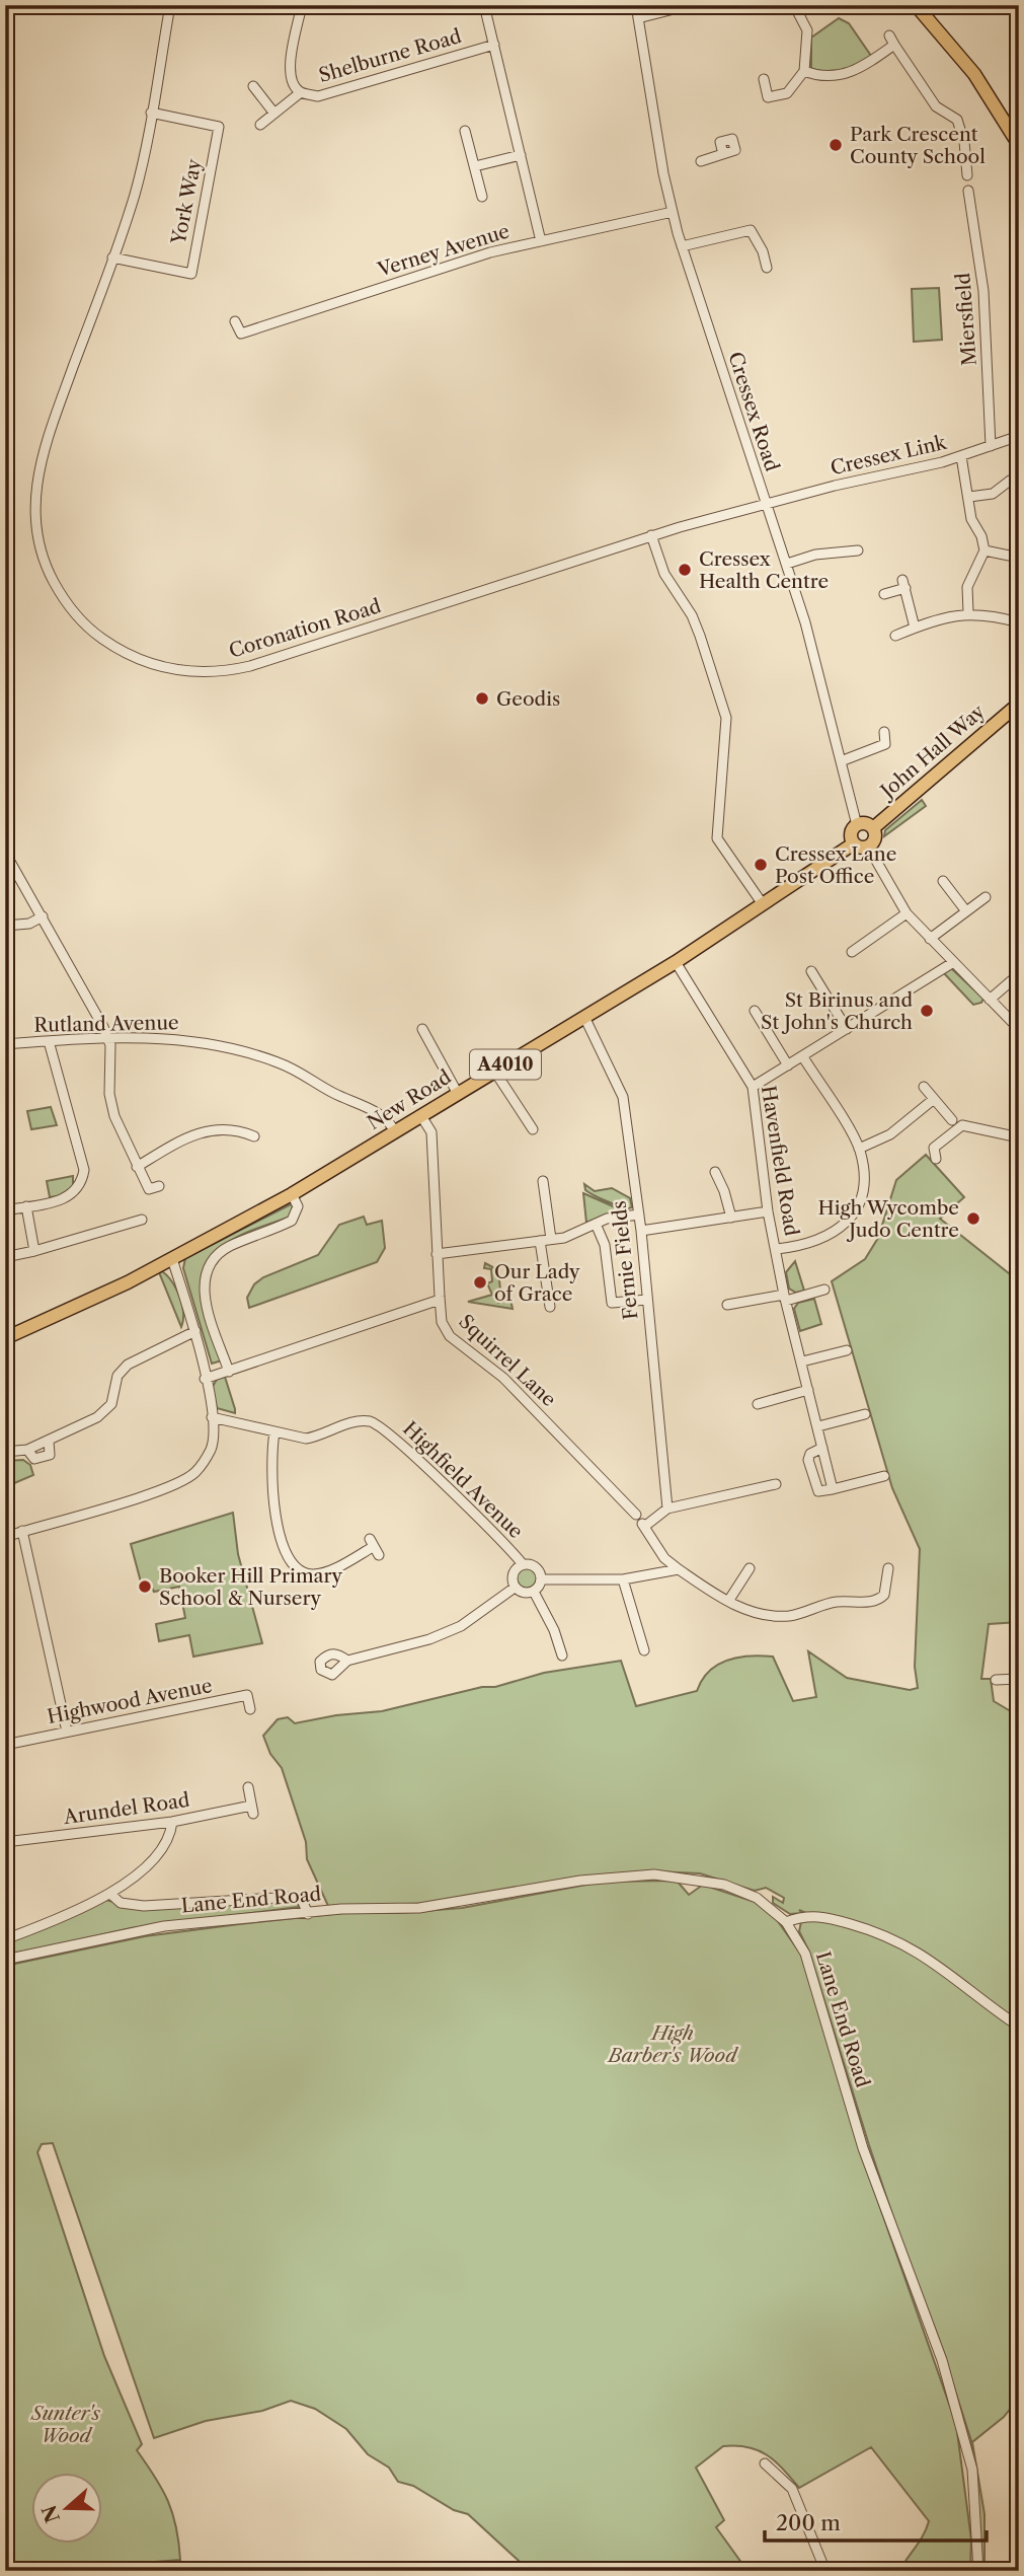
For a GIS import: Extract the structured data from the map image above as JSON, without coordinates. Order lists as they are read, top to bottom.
{
  "streets": {
    "highway": ["John Hall Way", "A4010", "New Road"],
    "street": [
      "Shelburne Road",
      "York Way",
      "Verney Avenue",
      "Miersfield",
      "Cressex Road",
      "Cressex Link",
      "Coronation Road",
      "Rutland Avenue",
      "Havenfield Road",
      "Fernie Fields",
      "Squirrel Lane",
      "Highfield Avenue",
      "Highwood Avenue",
      "Arundel Road",
      "Lane End Road"
    ]
  },
  "crossings": [
    ["York Way", "Coronation Road"],
    ["Verney Avenue", "Cressex Road"],
    ["Miersfield", "Cressex Link"],
    ["Cressex Road", "Cressex Link"],
    ["Cressex Road", "Coronation Road"],
    ["Cressex Road", "John Hall Way"],
    ["Cressex Road", "New Road"],
    ["Cressex Link", "Coronation Road"],
    ["John Hall Way", "New Road"],
    ["Rutland Avenue", "New Road"],
    ["New Road", "Havenfield Road"],
    ["New Road", "Fernie Fields"],
    ["New Road", "Squirrel Lane"]
  ],
  "parks": ["High Barber's Wood", "Sunter's Wood"],
  "places": [
    "Park Crescent County School",
    "Cressex Health Centre",
    "Geodis",
    "Cressex Lane Post Office",
    "St Birinus and St John's Church",
    "High Wycombe Judo Centre",
    "Our Lady of Grace",
    "Booker Hill Primary School & Nursery"
  ],
  "scale_bar": "200 m",
  "north": "left"
}
